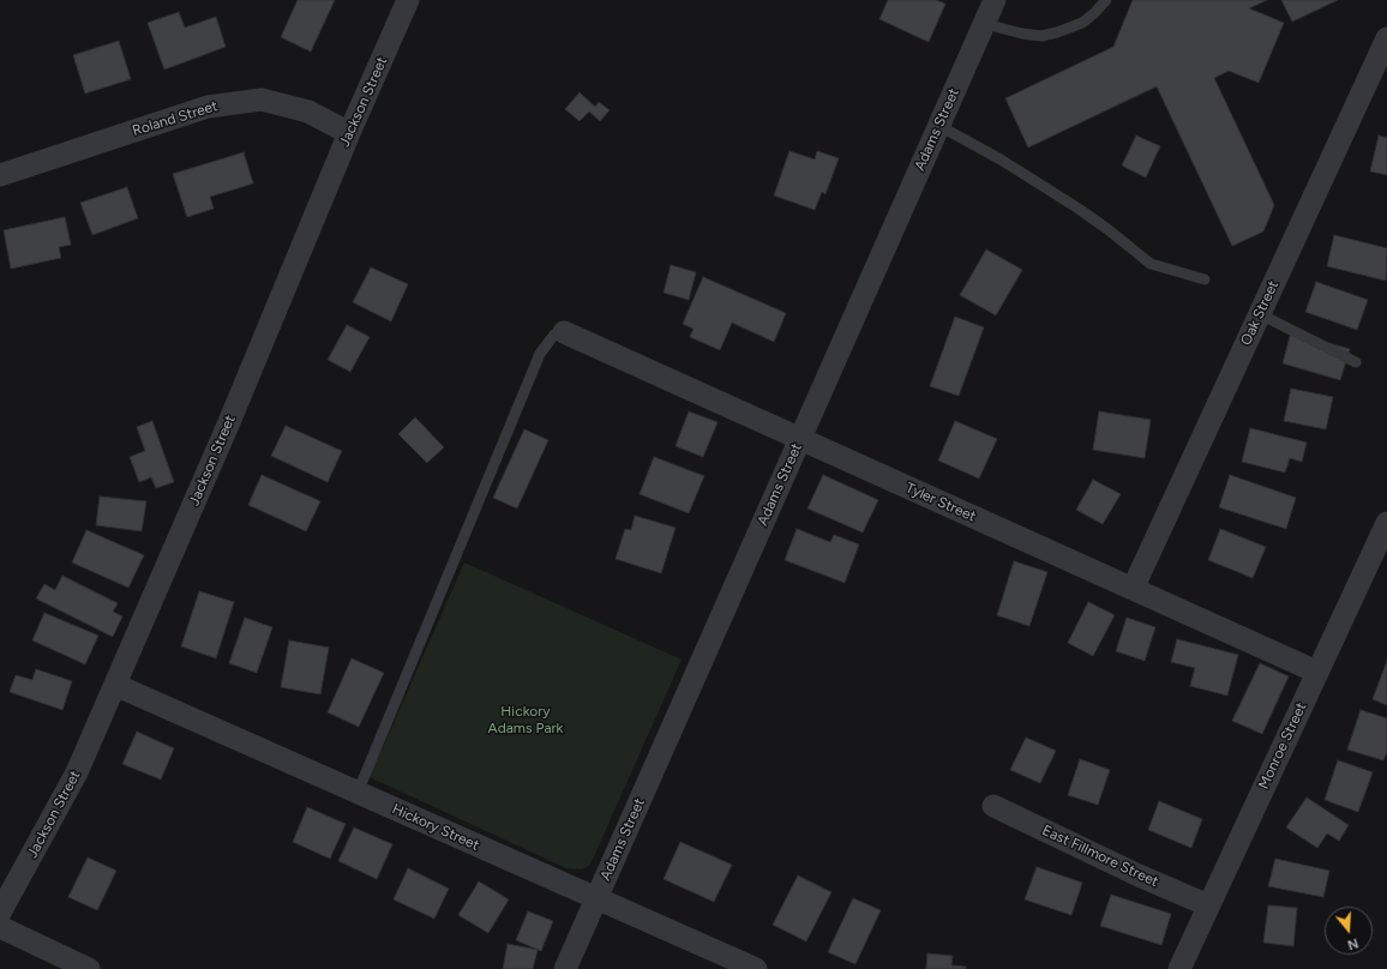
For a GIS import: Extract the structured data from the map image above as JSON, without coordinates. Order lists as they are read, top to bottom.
{
  "streets": {
    "street": [
      "Jackson Street",
      "Roland Street",
      "Adams Street",
      "Oak Street",
      "Tyler Street",
      "Monroe Street",
      "Hickory Street",
      "East Fillmore Street"
    ]
  },
  "crossings": [
    ["Jackson Street", "Roland Street"],
    ["Jackson Street", "Hickory Street"],
    ["Adams Street", "Tyler Street"],
    ["Adams Street", "Hickory Street"],
    ["Oak Street", "Tyler Street"],
    ["Tyler Street", "Monroe Street"],
    ["Monroe Street", "East Fillmore Street"]
  ],
  "parks": ["Hickory Adams Park"],
  "north": "bottom"
}
